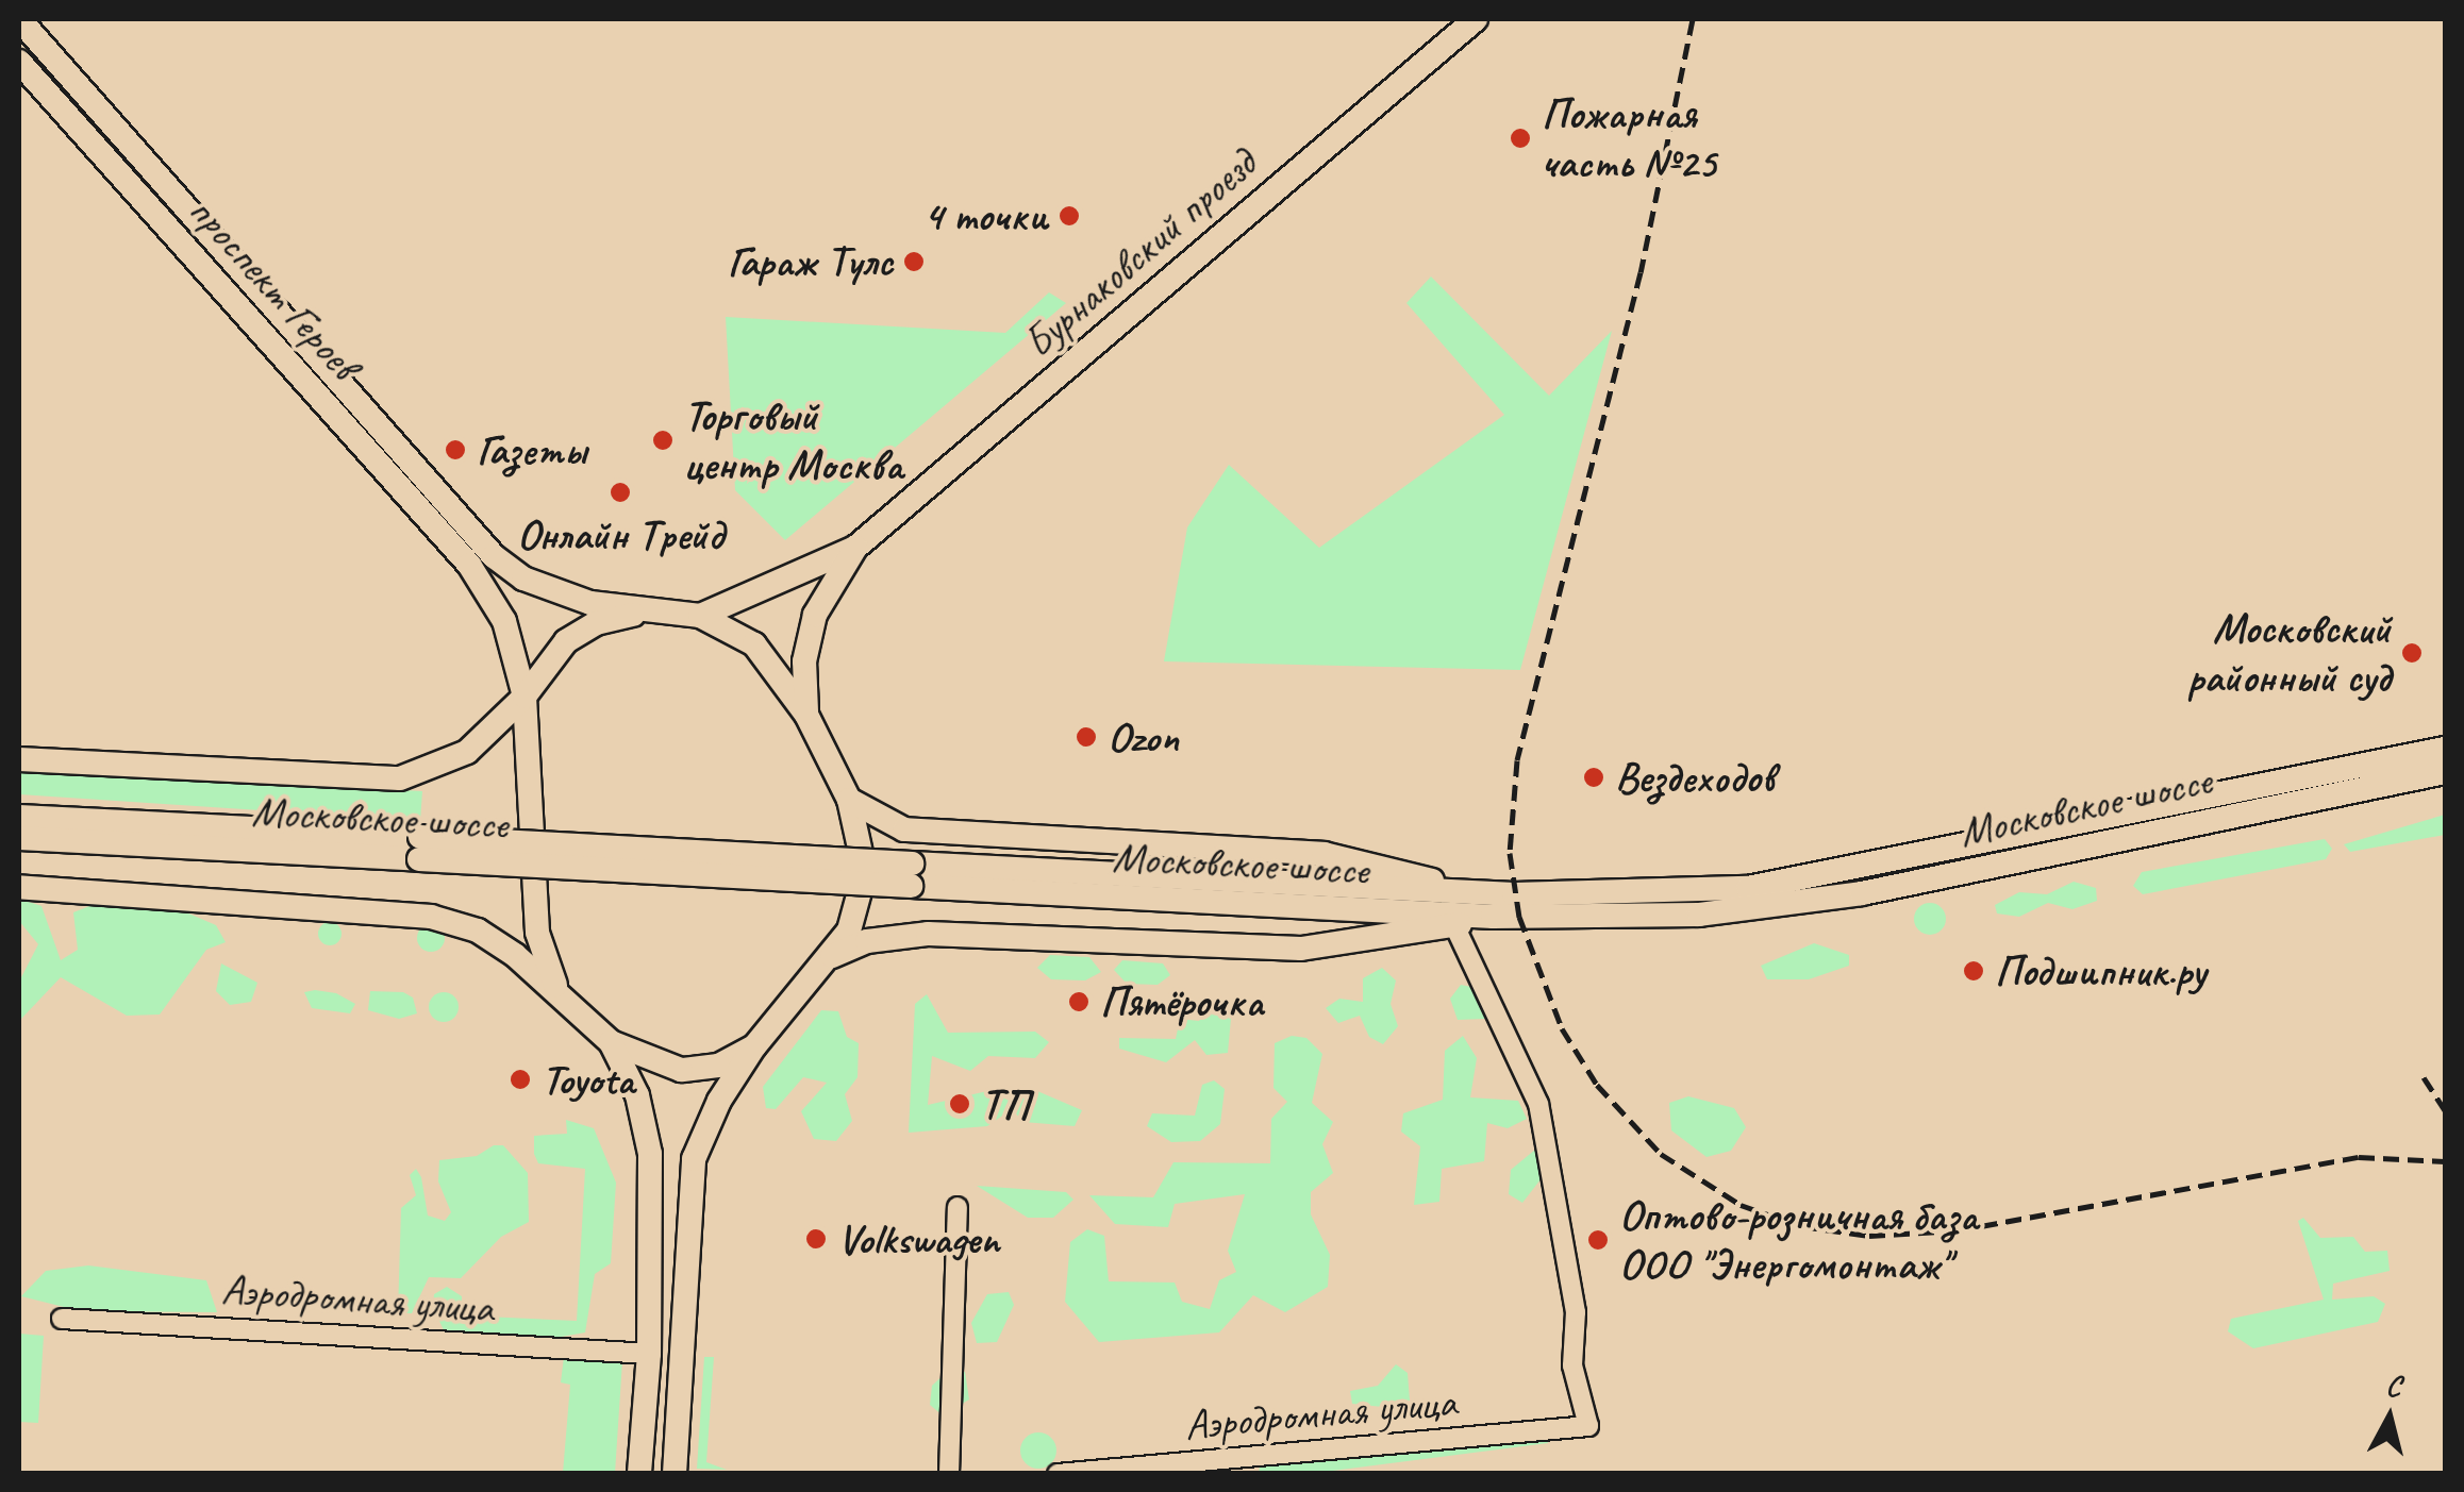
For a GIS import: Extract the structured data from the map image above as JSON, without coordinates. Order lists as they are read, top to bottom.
{
  "streets": {
    "main road": ["Бурнаковский проезд", "проспект Героев", "Московское шоссе"],
    "street": ["Аэродромная улица"]
  },
  "places": [
    "Пожарная часть №25",
    "4 точки",
    "Гараж Тулс",
    "Торговый центр Москва",
    "Газеты",
    "Онлайн Трейд",
    "Московский районный суд",
    "Ozon",
    "Вездеходов",
    "Подшипник.ру",
    "Пятёрочка",
    "Toyota",
    "ТП",
    "Volkswagen",
    "Оптово-розничная база ООО \"Энергомонтаж\""
  ],
  "north": "top"
}
